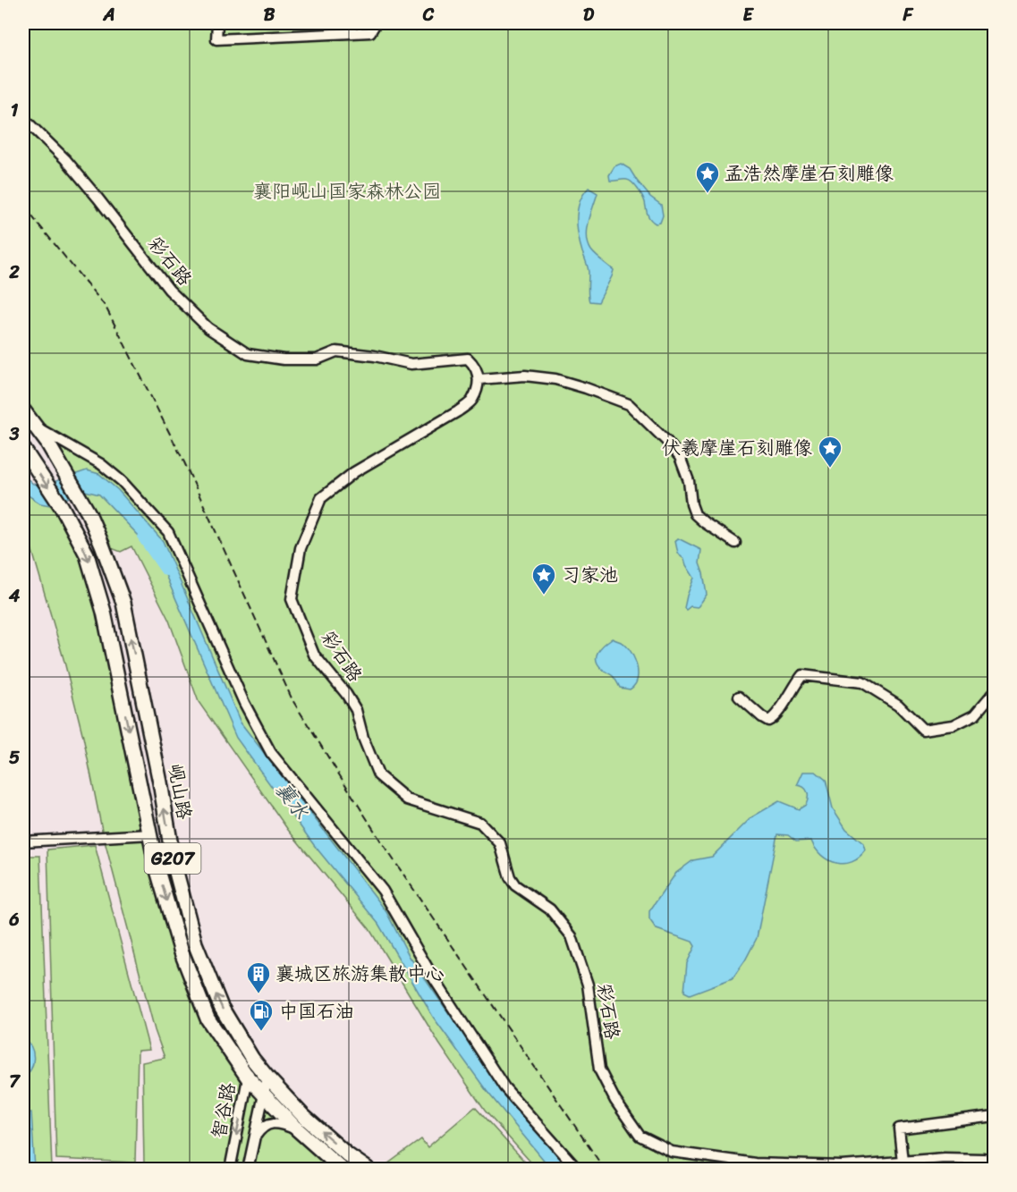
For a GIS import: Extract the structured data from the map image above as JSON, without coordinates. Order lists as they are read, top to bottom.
{
  "streets": {
    "highway": ["岘山路", "G207"],
    "street": ["彩石路", "智谷路"]
  },
  "crossings": [
    ["岘山路", "智谷路"]
  ],
  "water": ["襄水"],
  "parks": ["襄阳岘山国家森林公园"],
  "places": {
    "place": ["孟浩然摩崖石刻雕像", "伏羲摩崖石刻雕像", "习家池"],
    "building": ["襄城区旅游集散中心"],
    "fuel station": ["中国石油"]
  },
  "grid": {
    "columns": [
      "A",
      "B",
      "C",
      "D",
      "E",
      "F"
    ],
    "rows": [
      "1",
      "2",
      "3",
      "4",
      "5",
      "6",
      "7"
    ]
  }
}
